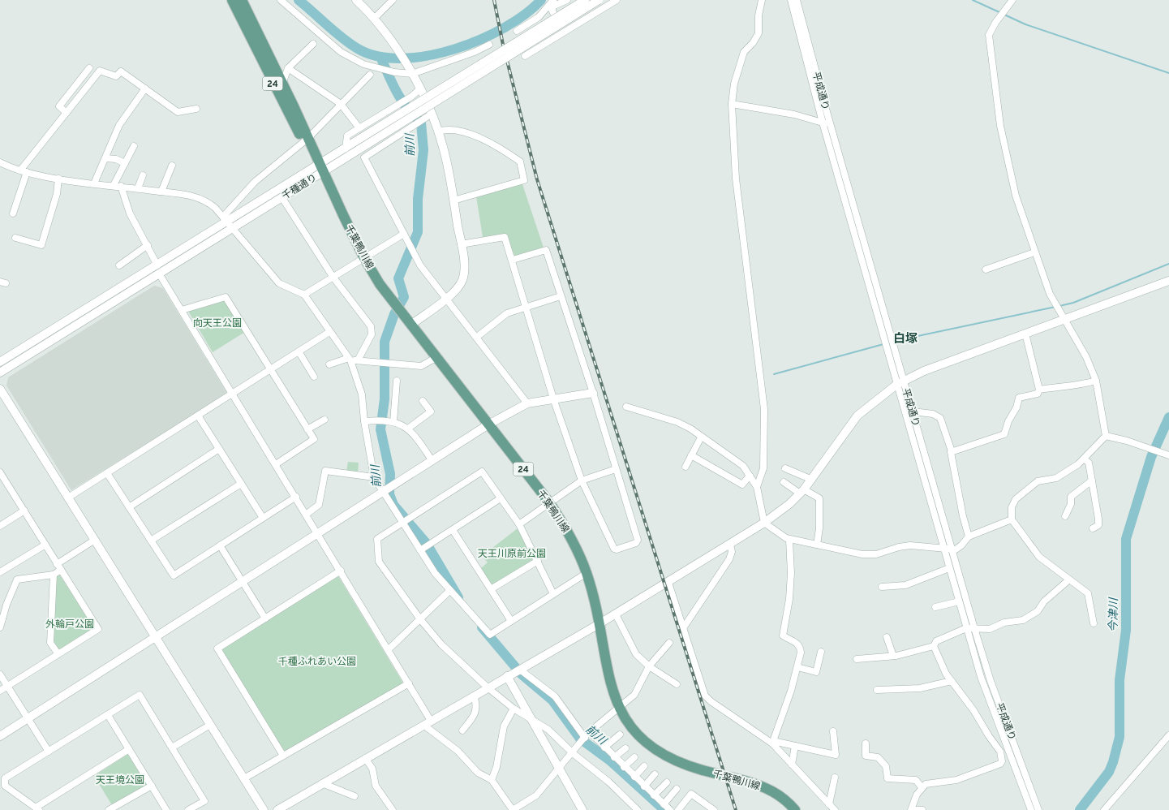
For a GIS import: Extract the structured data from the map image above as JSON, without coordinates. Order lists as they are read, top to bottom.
{
  "streets": {
    "main road": ["24", "千葉鴨川線"],
    "street": ["平成通り", "千種通り"]
  },
  "crossings": [
    ["千種通り", "千葉鴨川線"]
  ],
  "districts": ["白塚"],
  "water": ["前川", "今津川"],
  "parks": [
    "向天王公園",
    "天王川原前公園",
    "外輪戸公園",
    "千種ふれあい公園",
    "天王境公園"
  ]
}
